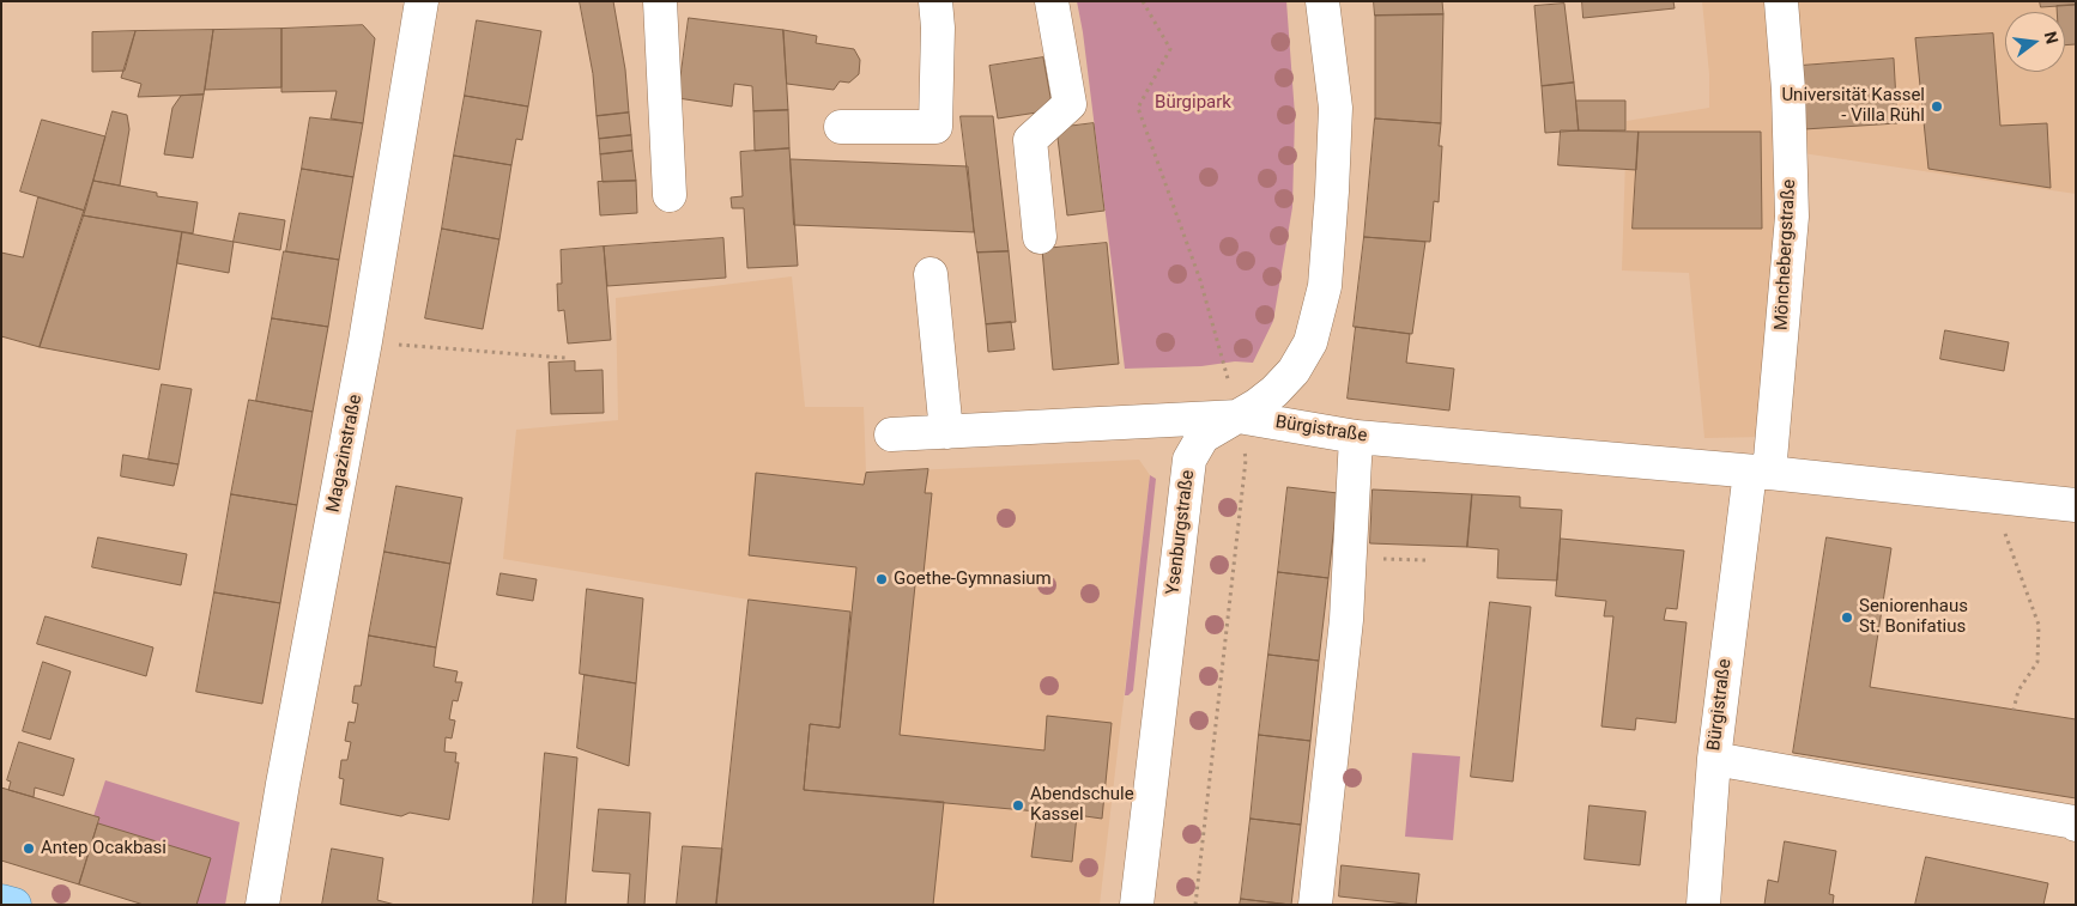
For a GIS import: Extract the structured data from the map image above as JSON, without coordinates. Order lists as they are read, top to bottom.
{
  "streets": {
    "street": [
      "Mönchebergstraße",
      "Bürgistraße",
      "Magazinstraße",
      "Ysenburgstraße"
    ]
  },
  "crossings": [
    ["Mönchebergstraße", "Bürgistraße"],
    ["Bürgistraße", "Ysenburgstraße"]
  ],
  "parks": ["Bürgipark"],
  "places": [
    "Universität Kassel - Villa Rühl",
    "Goethe-Gymnasium",
    "Seniorenhaus St. Bonifatius",
    "Abendschule Kassel",
    "Antep Ocakbasi"
  ],
  "north": "right"
}
